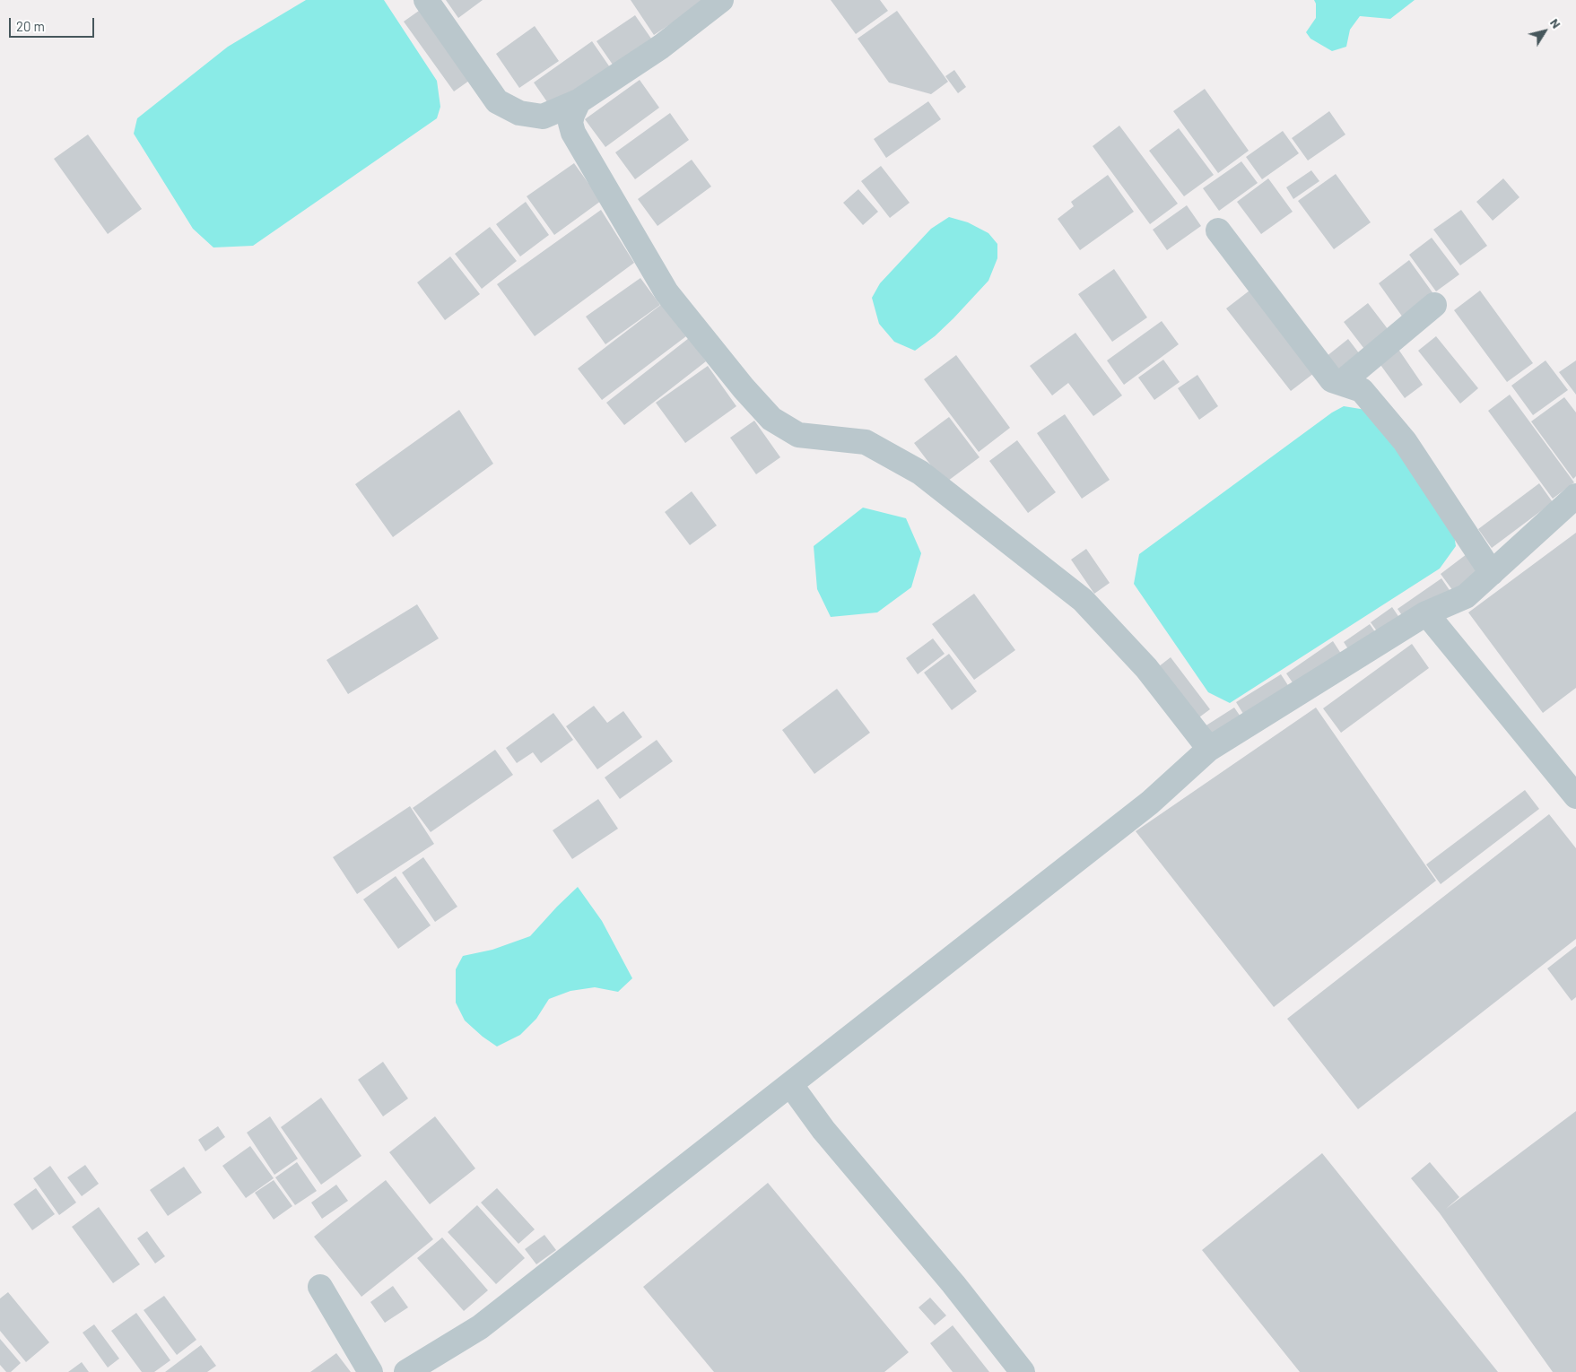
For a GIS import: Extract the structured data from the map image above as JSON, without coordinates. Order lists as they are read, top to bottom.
{
  "scale_bar": "20 m",
  "north": "top right"
}
